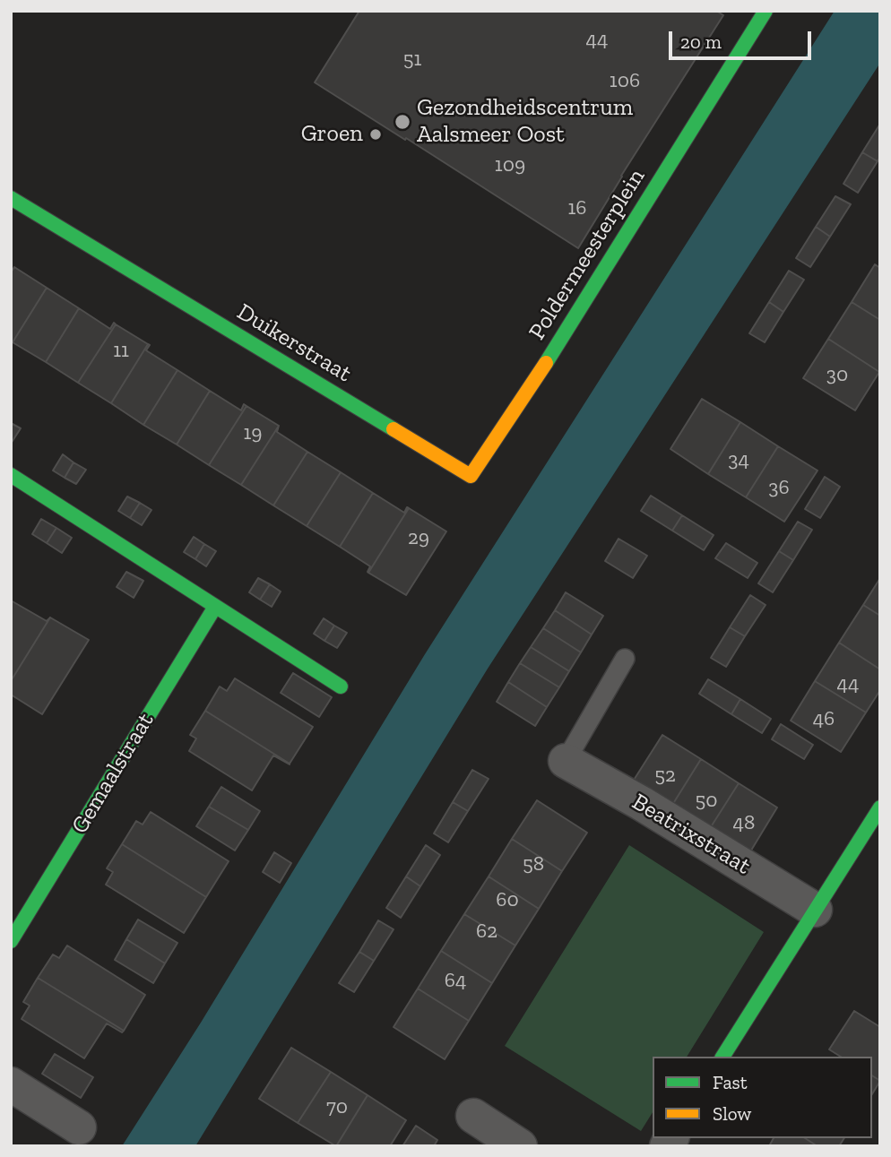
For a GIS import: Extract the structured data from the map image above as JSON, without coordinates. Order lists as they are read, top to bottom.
{
  "streets": {
    "street": [
      "Poldermeesterplein",
      "Duikerstraat",
      "Gemaalstraat",
      "Beatrixstraat"
    ]
  },
  "crossings": [
    ["Poldermeesterplein", "Duikerstraat"]
  ],
  "places": ["Gezondheidscentrum Aalsmeer Oost", "Groen"],
  "house_numbers": [
    "44",
    "51",
    "106",
    "109",
    "16",
    "11",
    "30",
    "19",
    "34",
    "36",
    "29",
    "44",
    "46",
    "52",
    "50",
    "48",
    "58",
    "60",
    "62",
    "64",
    "70"
  ],
  "legend": ["Fast", "Slow"],
  "scale_bar": "20 m"
}
